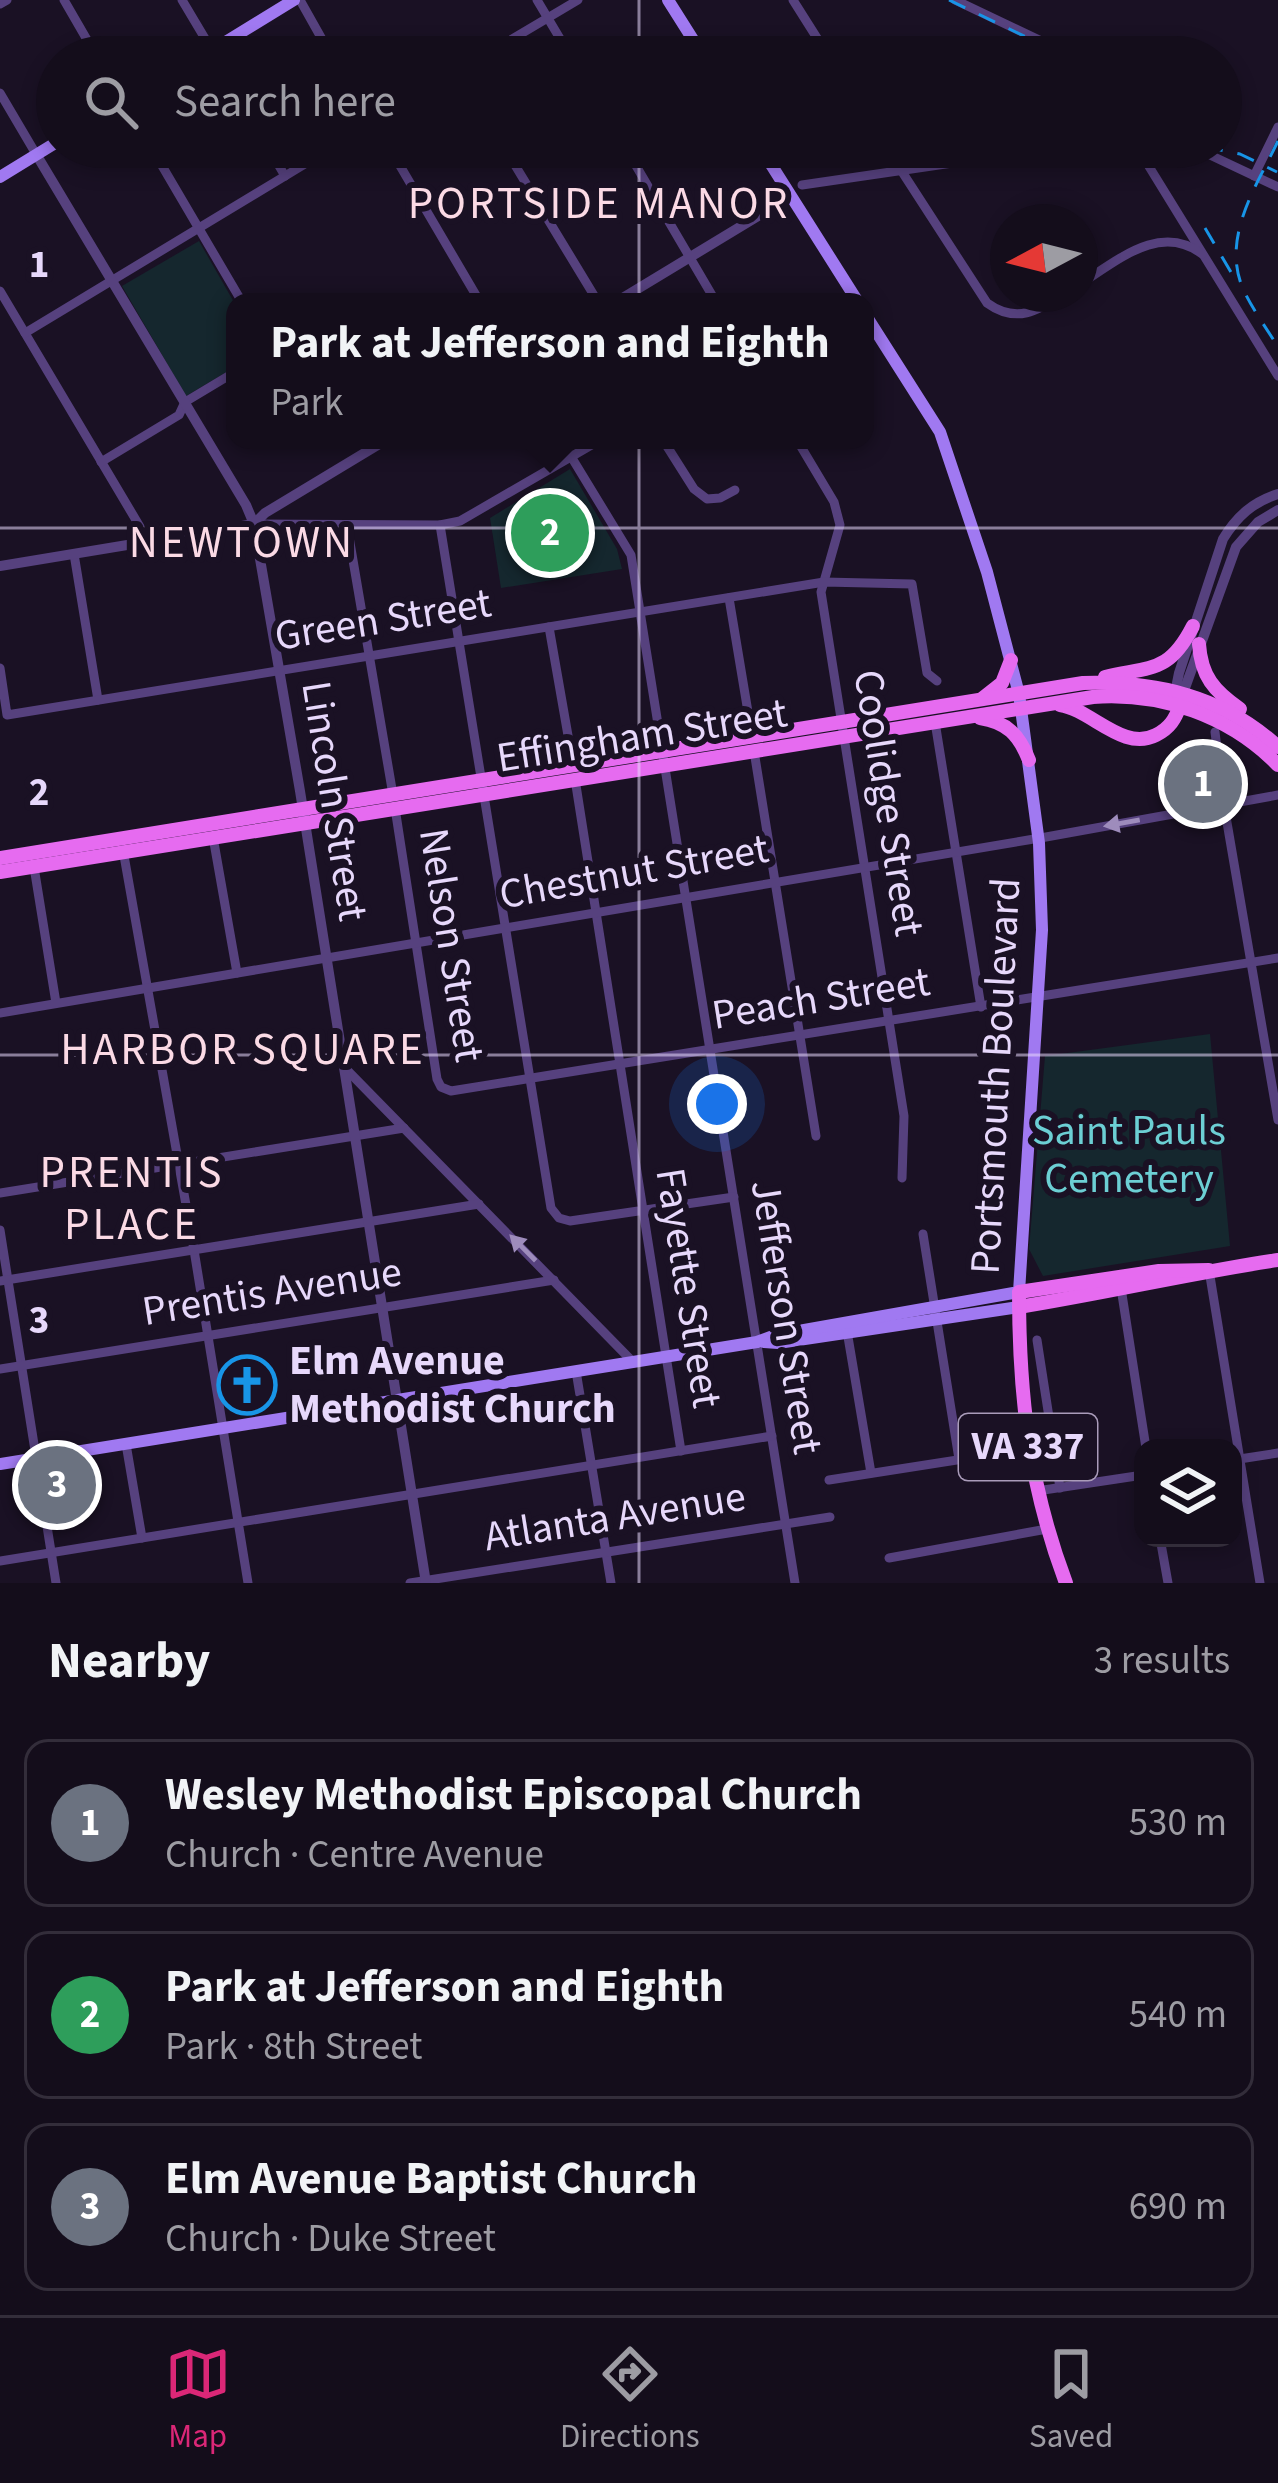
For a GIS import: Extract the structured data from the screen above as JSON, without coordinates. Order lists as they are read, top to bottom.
{
  "streets": {
    "main road": ["Effingham Street", "Portsmouth Boulevard", "VA 337"],
    "street": [
      "Green Street",
      "Lincoln Street",
      "Coolidge Street",
      "Chestnut Street",
      "Nelson Street",
      "Peach Street",
      "Fayette Street",
      "Prentis Avenue",
      "Jefferson Street",
      "Atlanta Avenue"
    ]
  },
  "crossings": [
    ["Green Street", "Lincoln Street"],
    ["Green Street", "Coolidge Street"],
    ["Green Street", "Nelson Street"],
    ["Green Street", "Fayette Street"],
    ["Green Street", "Jefferson Street"],
    ["Effingham Street", "Lincoln Street"],
    ["Effingham Street", "Coolidge Street"],
    ["Effingham Street", "Nelson Street"],
    ["Effingham Street", "Portsmouth Boulevard"],
    ["Effingham Street", "Fayette Street"],
    ["Effingham Street", "Jefferson Street"],
    ["Lincoln Street", "Chestnut Street"],
    ["Lincoln Street", "Prentis Avenue"],
    ["Lincoln Street", "Atlanta Avenue"],
    ["Coolidge Street", "Chestnut Street"],
    ["Coolidge Street", "Peach Street"],
    ["Chestnut Street", "Nelson Street"],
    ["Chestnut Street", "Portsmouth Boulevard"],
    ["Chestnut Street", "Fayette Street"],
    ["Chestnut Street", "Jefferson Street"],
    ["Nelson Street", "Peach Street"],
    ["Peach Street", "Portsmouth Boulevard"],
    ["Peach Street", "Fayette Street"],
    ["Peach Street", "Jefferson Street"],
    ["Jefferson Street", "Atlanta Avenue"]
  ],
  "districts": [
    "PORTSIDE MANOR",
    "NEWTOWN",
    "HARBOR SQUARE",
    "PRENTIS PLACE"
  ],
  "parks": ["Saint Pauls Cemetery"],
  "places": {
    "church": ["Elm Avenue Methodist Church"]
  },
  "north": "left",
  "page": {
    "search": "Search here",
    "popup": ["Park at Jefferson and Eighth", "Park"],
    "pins": ["2", "1", "3"],
    "heading": ["Nearby", "3 results"],
    "list": [
      {
        "mark": "1",
        "name": "Wesley Methodist Episcopal Church",
        "note": "Church · Centre Avenue",
        "value": "530 m"
      },
      {
        "mark": "2",
        "name": "Park at Jefferson and Eighth",
        "note": "Park · 8th Street",
        "value": "540 m"
      },
      {
        "mark": "3",
        "name": "Elm Avenue Baptist Church",
        "note": "Church · Duke Street",
        "value": "690 m"
      }
    ],
    "nav": ["Map", "Directions", "Saved"]
  },
  "grid": {
    "rows": ["1", "2", "3"]
  }
}
